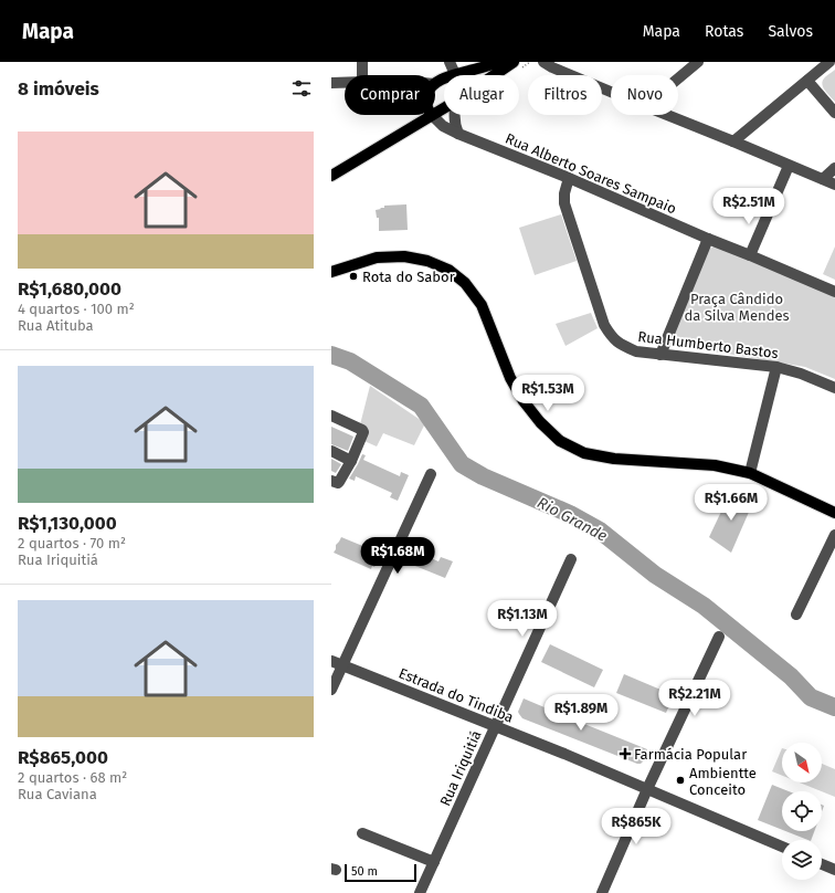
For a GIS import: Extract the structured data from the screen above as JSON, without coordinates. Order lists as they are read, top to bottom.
{
  "streets": {
    "street": [
      "Rua Alberto Soares Sampaio",
      "Rua Humberto Bastos",
      "Estrada do Tindiba",
      "Rua Iriquitiá"
    ]
  },
  "crossings": [
    ["Rua Alberto Soares Sampaio", "Rua Humberto Bastos"],
    ["Estrada do Tindiba", "Rua Iriquitiá"]
  ],
  "water": ["Rio Grande"],
  "parks": ["Praça Cândido da Silva Mendes"],
  "places": {
    "other": ["Rota do Sabor", "Ambientte Conceito"],
    "health": ["Farmácia Popular"]
  },
  "scale_bar": "50 m",
  "north": "bottom right",
  "page": {
    "header": "Mapa",
    "nav": ["Mapa", "Rotas", "Salvos"],
    "heading": "8 imóveis",
    "chip": [
      "Comprar",
      "Alugar",
      "Filtros",
      "Novo"
    ],
    "list": [
      {
        "name": "R$1,680,000",
        "note": "4 quartos · 100 m² · Rua Atituba"
      },
      {
        "name": "R$1,130,000",
        "note": "2 quartos · 70 m² · Rua Iriquitiá"
      },
      {
        "name": "R$865,000",
        "note": "2 quartos · 68 m² · Rua Caviana"
      }
    ],
    "price": [
      "R$2.51M",
      "R$1.53M",
      "R$1.66M",
      "R$1.68M",
      "R$1.13M",
      "R$2.21M",
      "R$1.89M",
      "R$865K"
    ],
    "scale": "50 m"
  }
}
